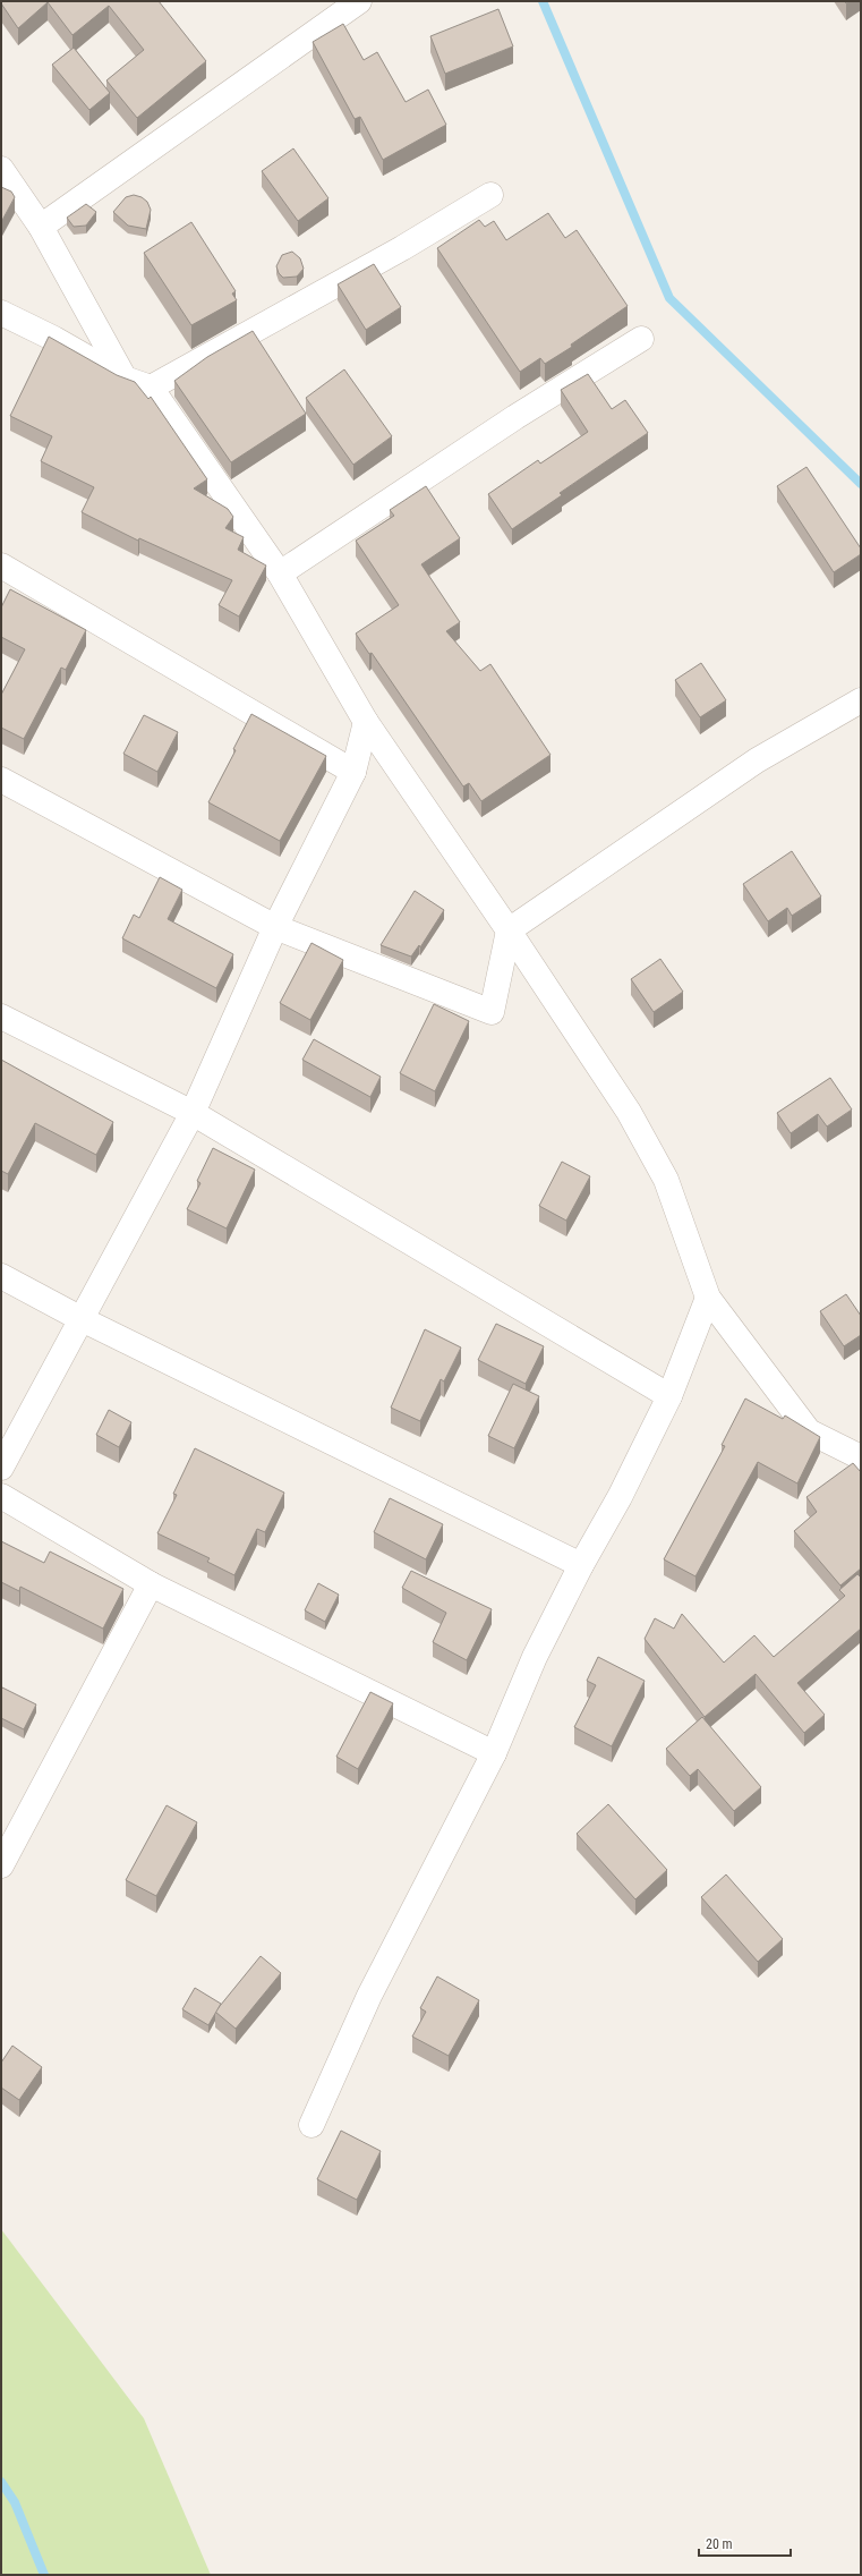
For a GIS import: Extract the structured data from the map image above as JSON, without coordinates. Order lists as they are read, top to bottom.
{
  "scale_bar": "20 m"
}
